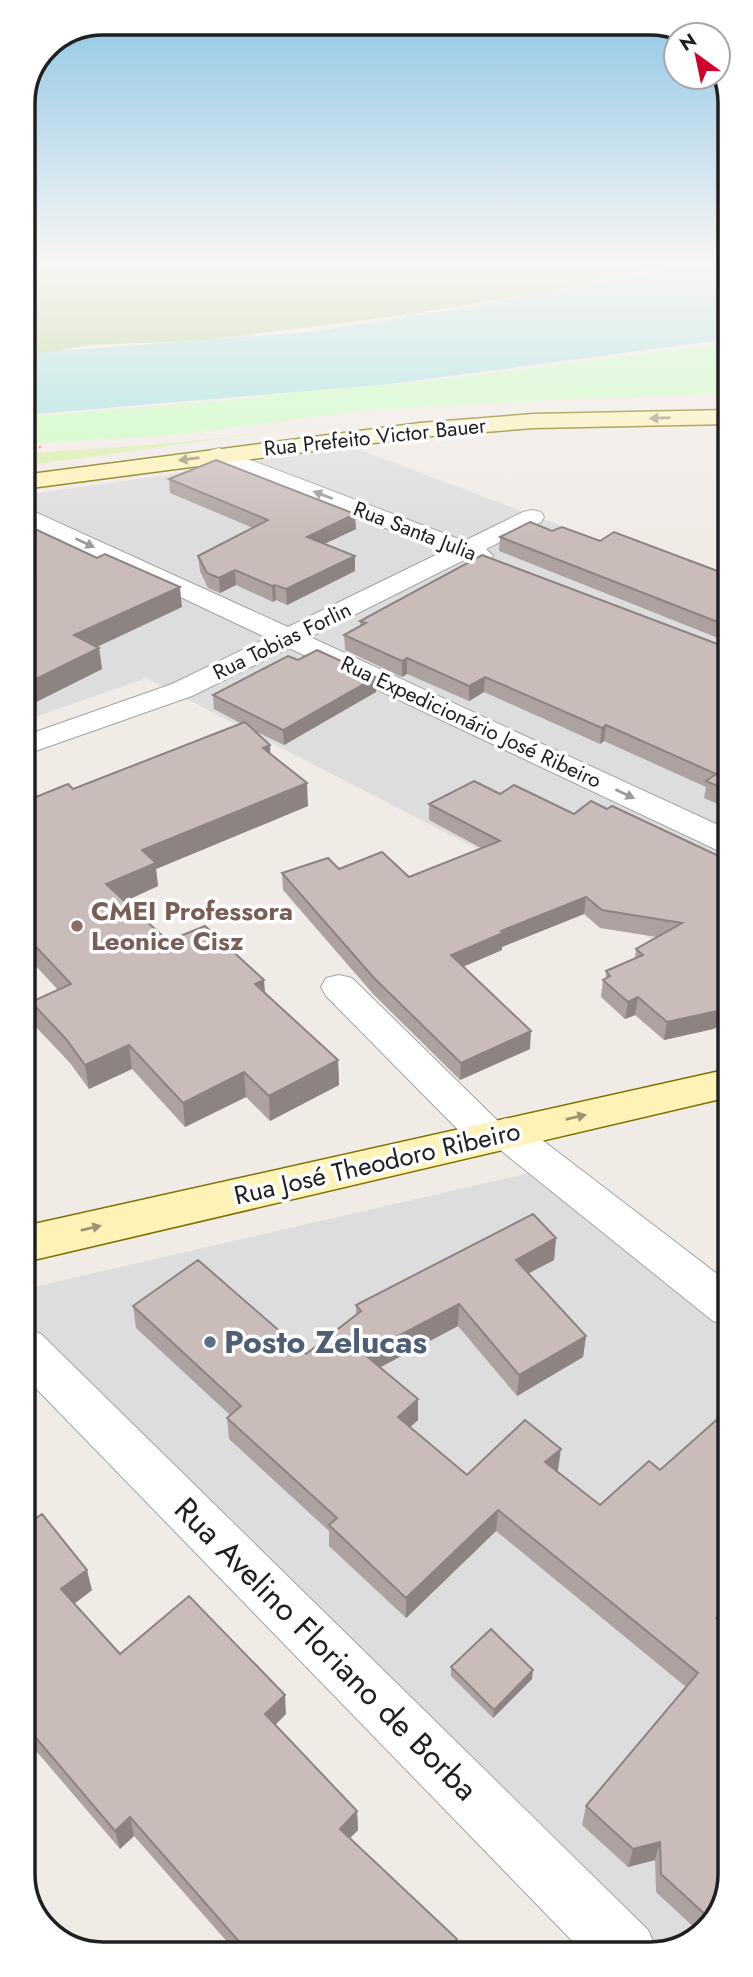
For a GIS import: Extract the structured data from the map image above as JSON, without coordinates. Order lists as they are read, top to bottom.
{
  "streets": {
    "main road": ["Rua Prefeito Victor Bauer", "Rua José Theodoro Ribeiro"],
    "street": [
      "Rua Santa Julia",
      "Rua Tobias Forlin",
      "Rua Expedicionário José Ribeiro",
      "Rua Avelino Floriano de Borba"
    ]
  },
  "crossings": [
    ["Rua Prefeito Victor Bauer", "Rua Santa Julia"],
    ["Rua Santa Julia", "Rua Tobias Forlin"],
    ["Rua Tobias Forlin", "Rua Expedicionário José Ribeiro"]
  ],
  "one_way": [
    "Rua Prefeito Victor Bauer",
    "Rua Santa Julia",
    "Rua Expedicionário José Ribeiro",
    "Rua José Theodoro Ribeiro"
  ],
  "places": ["CMEI Professora Leonice Cisz", "Posto Zelucas"],
  "north": "top left"
}
